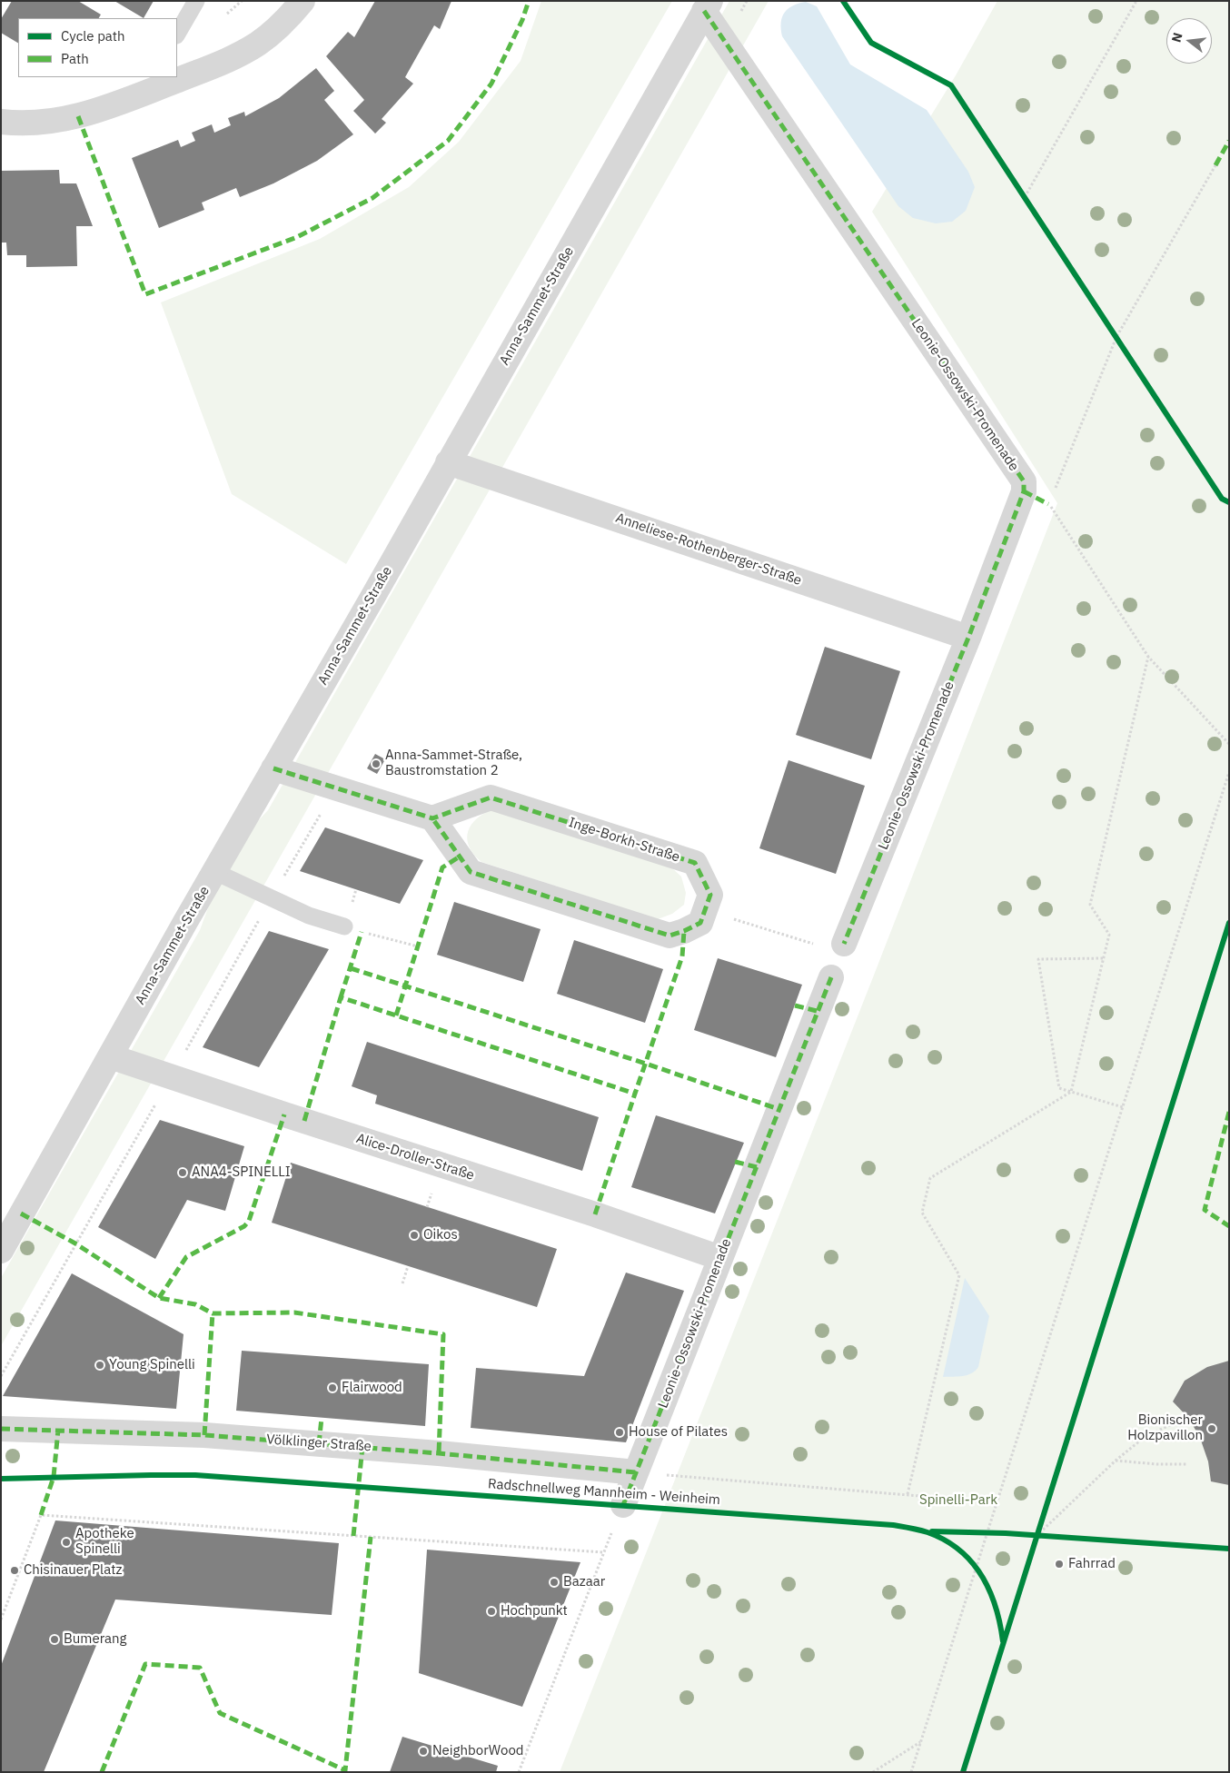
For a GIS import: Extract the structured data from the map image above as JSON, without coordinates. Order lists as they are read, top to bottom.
{
  "streets": {
    "street": [
      "Anna-Sammet-Straße",
      "Leonie-Ossowski-Promenade",
      "Anneliese-Rothenberger-Straße",
      "Inge-Borkh-Straße",
      "Alice-Droller-Straße",
      "Völklinger Straße"
    ],
    "cycle path": ["Radschnellweg Mannheim - Weinheim"]
  },
  "crossings": [
    ["Anna-Sammet-Straße", "Leonie-Ossowski-Promenade"],
    ["Anna-Sammet-Straße", "Anneliese-Rothenberger-Straße"],
    ["Anna-Sammet-Straße", "Alice-Droller-Straße"],
    ["Leonie-Ossowski-Promenade", "Anneliese-Rothenberger-Straße"],
    ["Leonie-Ossowski-Promenade", "Alice-Droller-Straße"],
    ["Leonie-Ossowski-Promenade", "Völklinger Straße"]
  ],
  "parks": ["Spinelli-Park"],
  "places": [
    "Anna-Sammet-Straße, Baustromstation 2",
    "ANA4-SPINELLI",
    "Oikos",
    "Young Spinelli",
    "Flairwood",
    "Bionischer Holzpavillon",
    "House of Pilates",
    "Apotheke Spinelli",
    "Fahrrad",
    "Chisinauer Platz",
    "Bazaar",
    "Hochpunkt",
    "Bumerang",
    "NeighborWood"
  ],
  "legend": ["Cycle path", "Path"],
  "north": "left"
}
